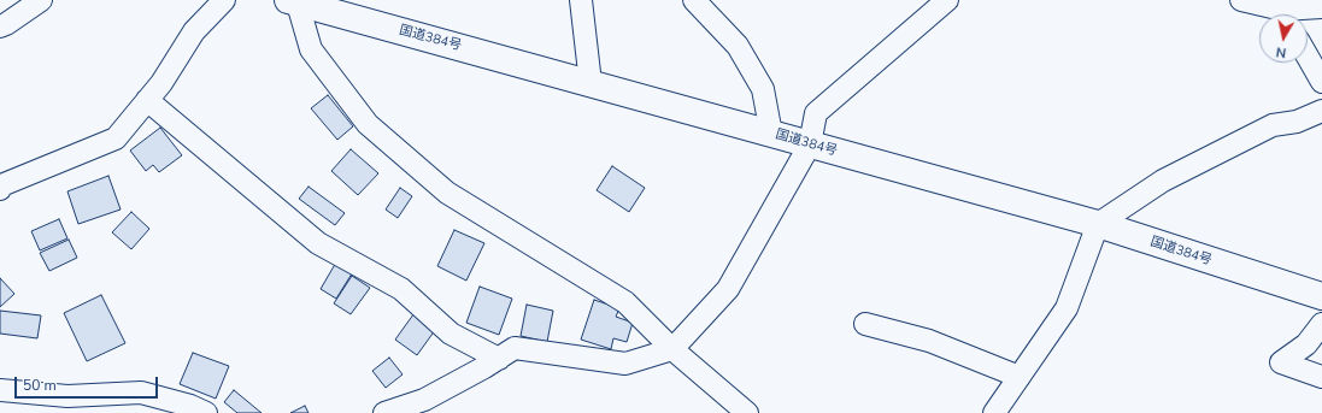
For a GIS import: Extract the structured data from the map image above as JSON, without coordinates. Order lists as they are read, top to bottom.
{
  "streets": {
    "highway": ["国道384号"]
  },
  "scale_bar": "50 m",
  "north": "bottom"
}
